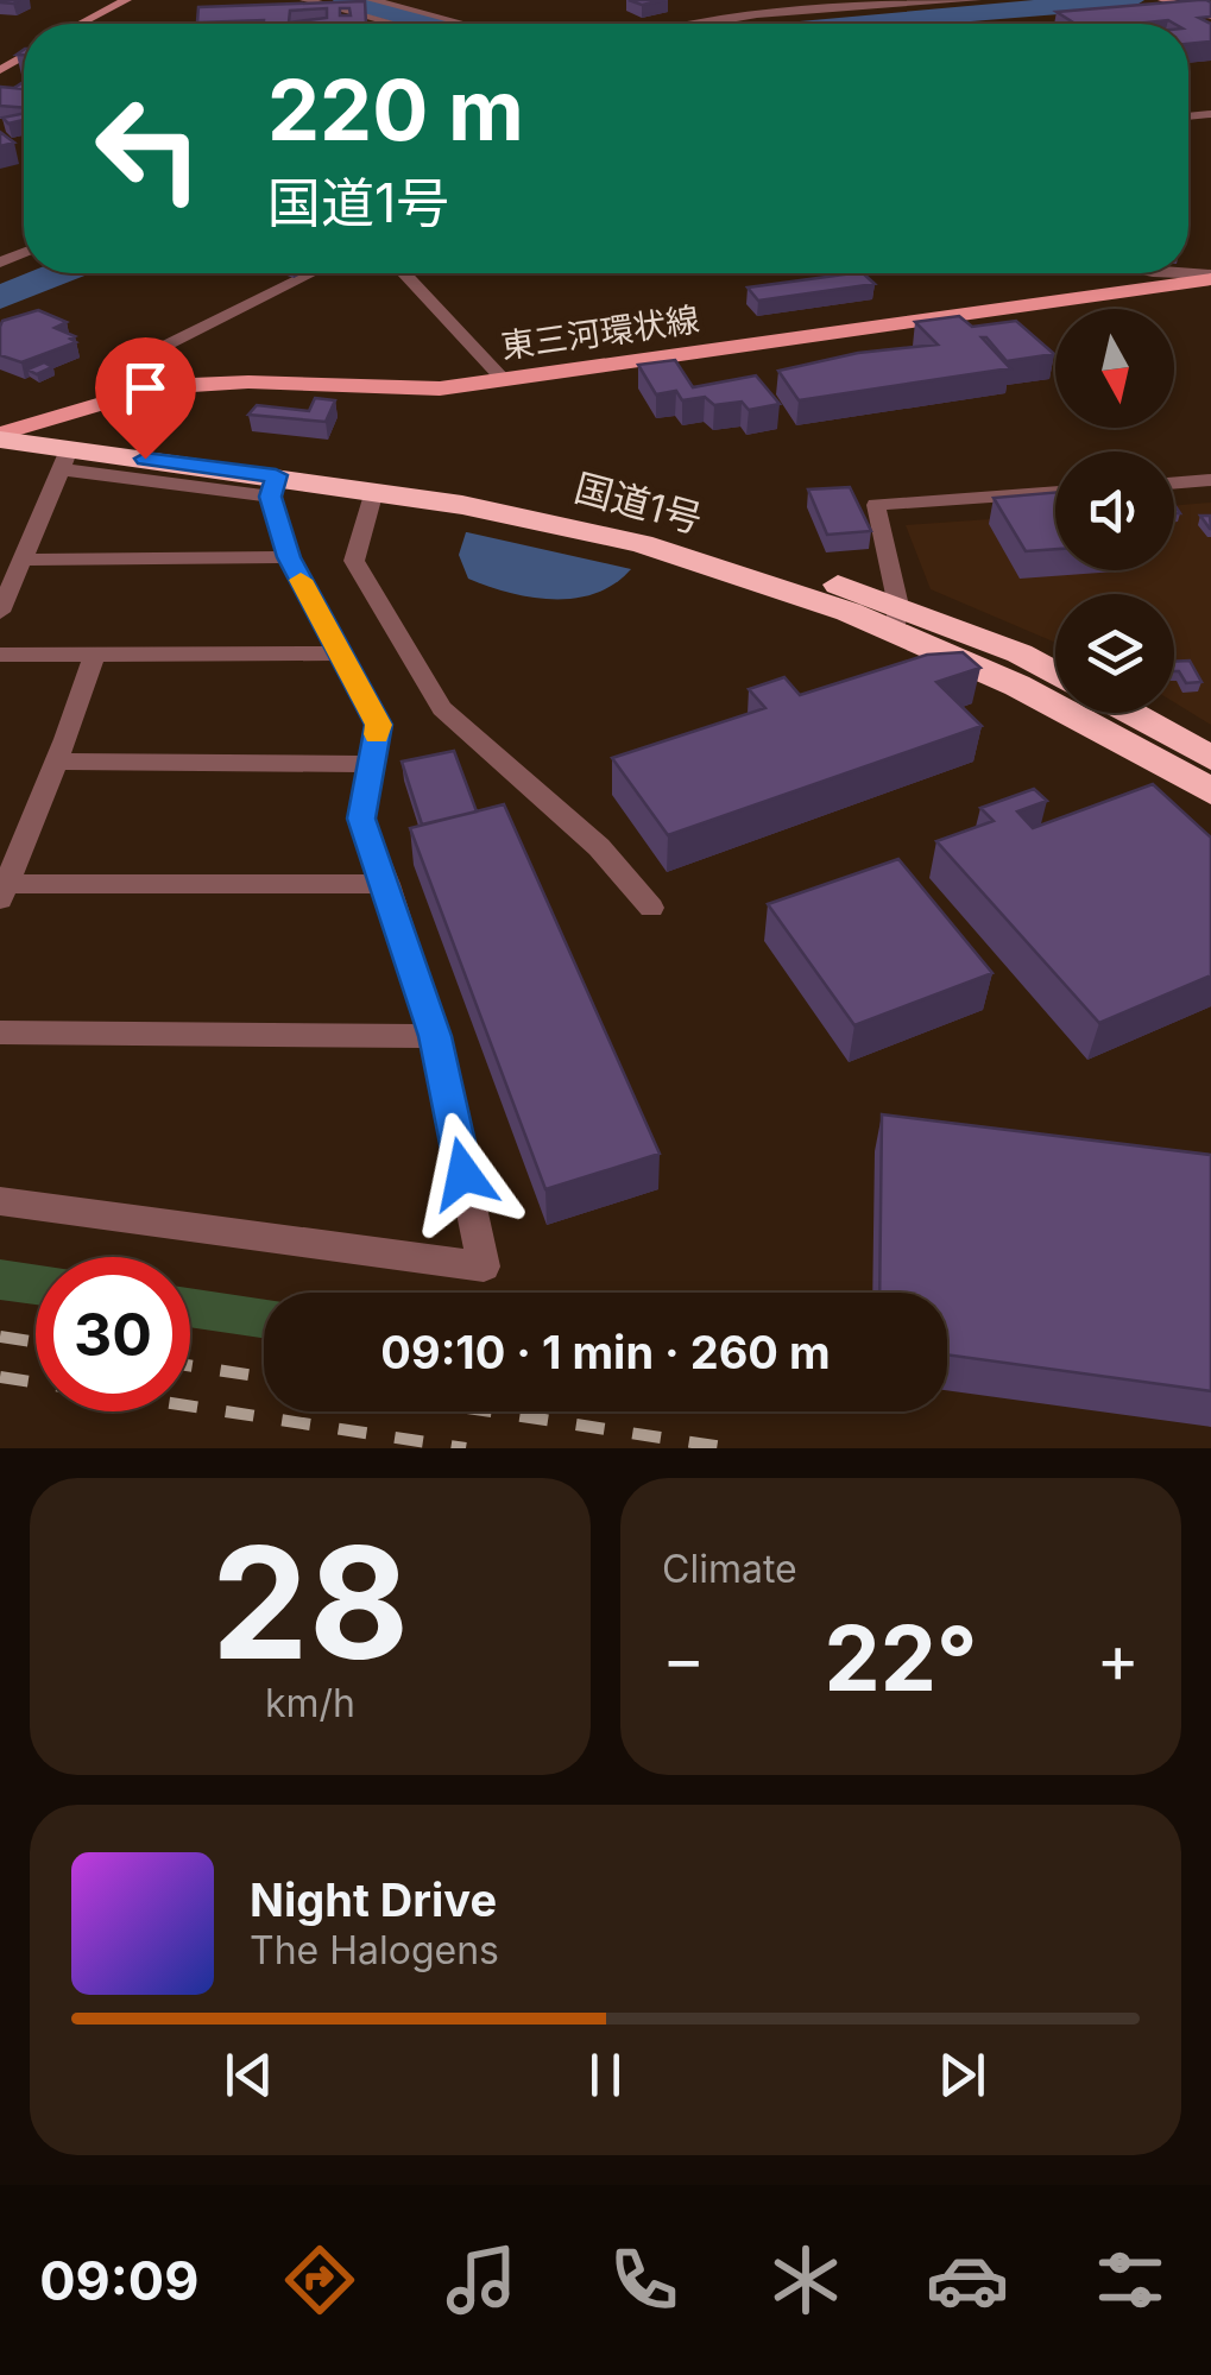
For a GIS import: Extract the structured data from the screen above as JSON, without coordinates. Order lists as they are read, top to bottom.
{
  "streets": {
    "highway": ["国道1号"],
    "main road": ["東三河環状線"]
  },
  "crossings": [
    ["東三河環状線", "国道1号"]
  ],
  "north": "bottom",
  "page": {
    "turn": ["220 m", "国道1号"],
    "limit": "30",
    "trip": "09:10 · 1 min · 260 m",
    "tile": [
      ["28", "km/h"],
      "Climate"
    ],
    "heat": ["−", "22°", "+"],
    "song": ["Night Drive", "The Halogens"],
    "tabs": "09:09"
  }
}
